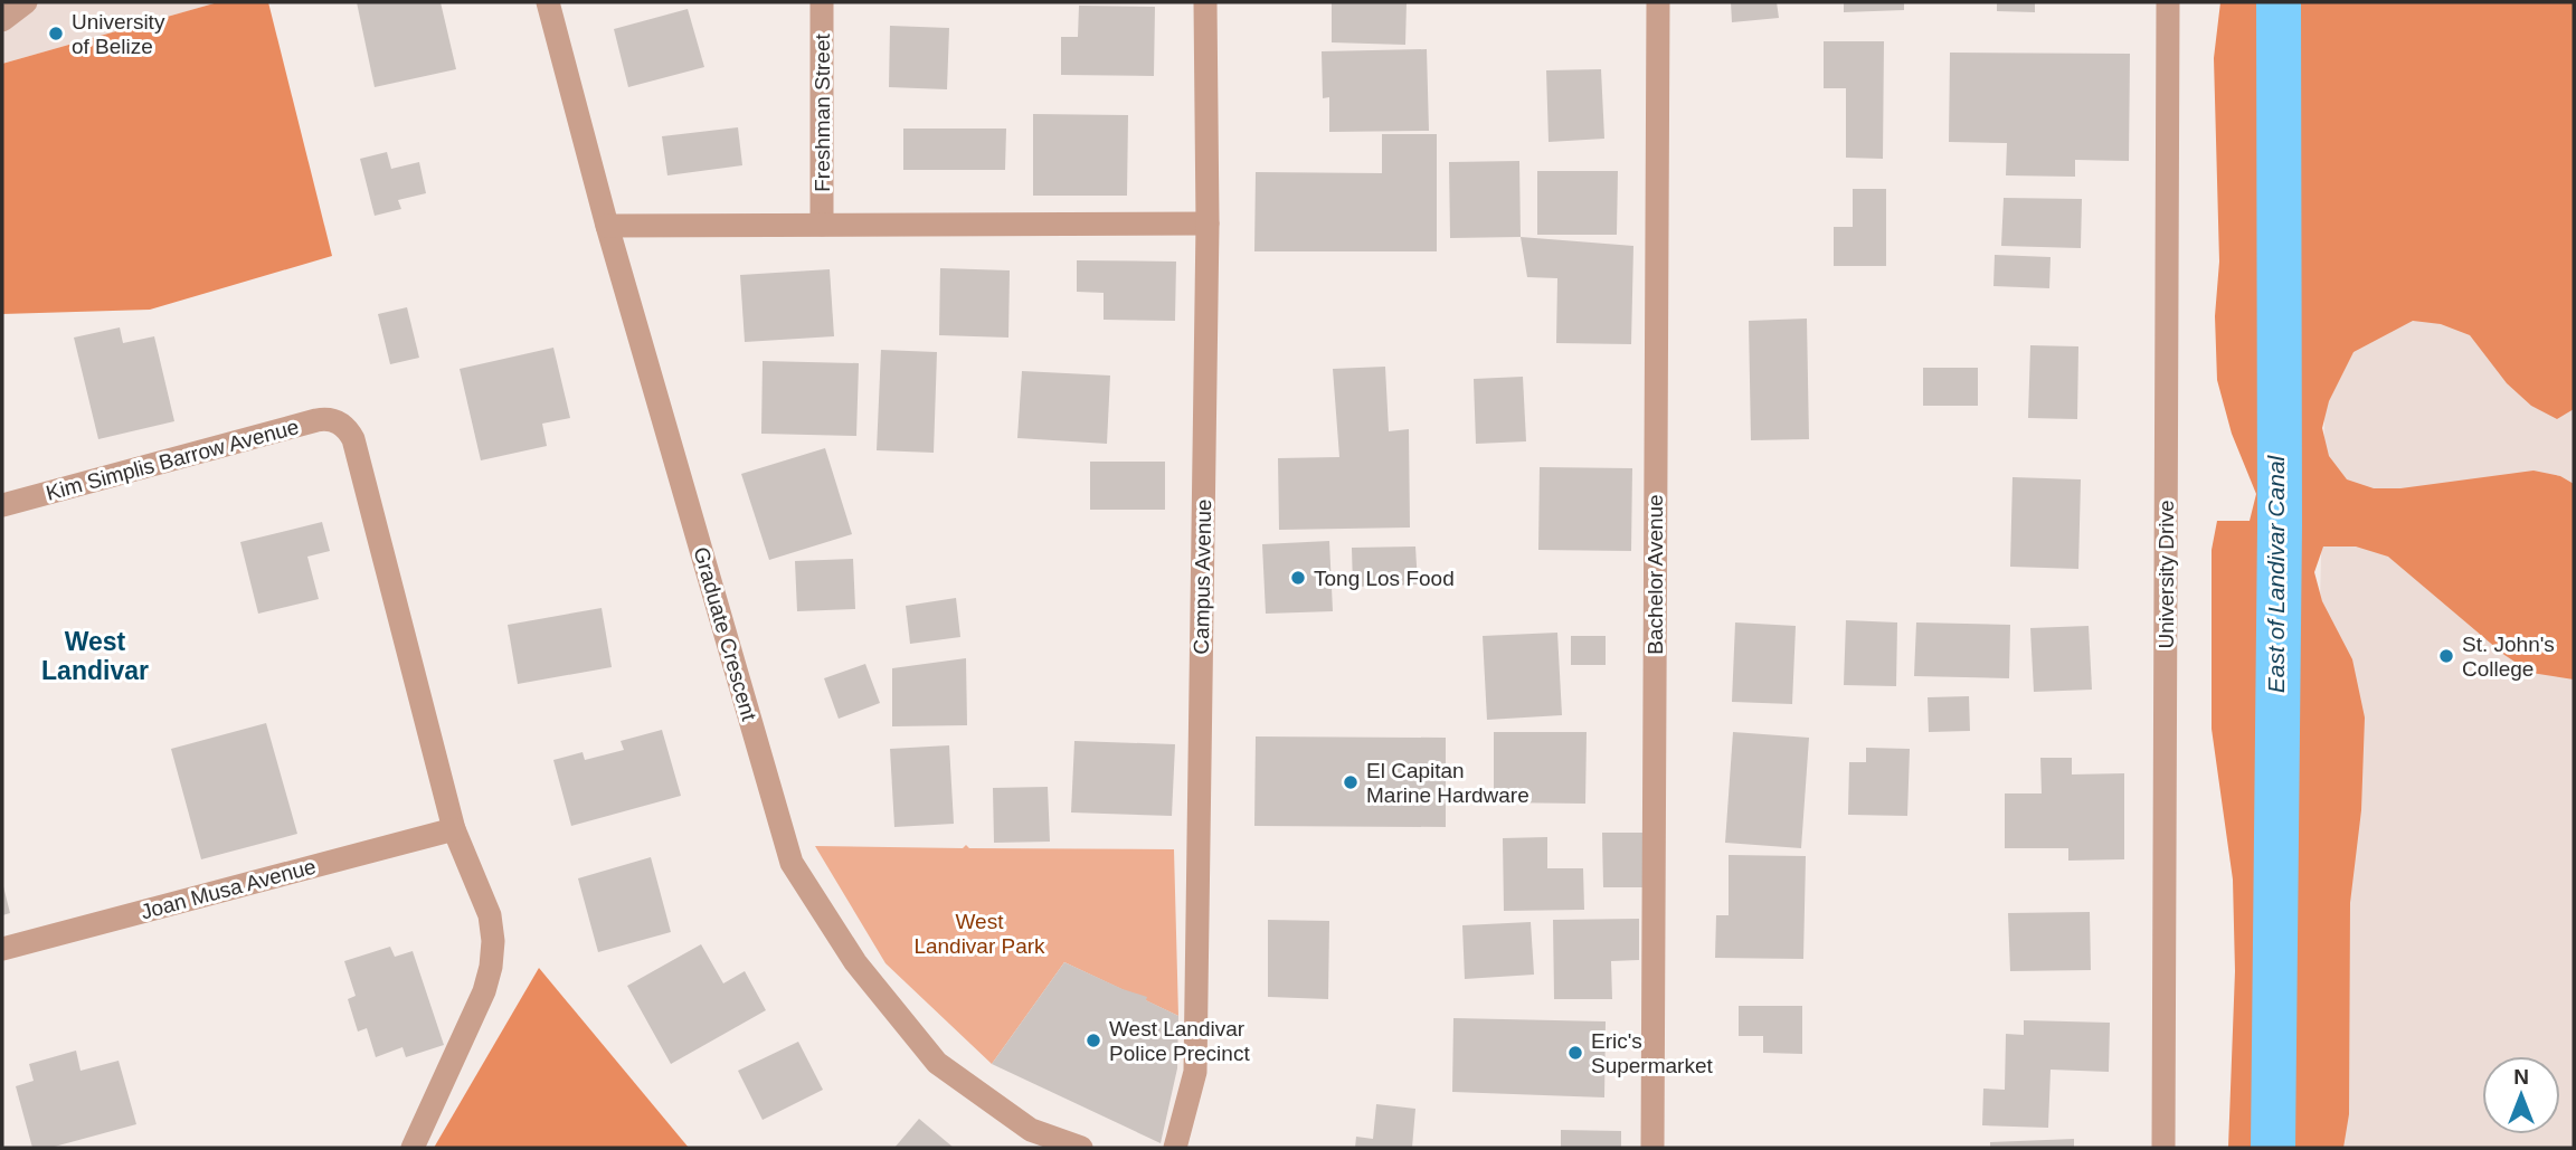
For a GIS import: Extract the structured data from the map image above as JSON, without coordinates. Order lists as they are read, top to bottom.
{
  "streets": {
    "street": [
      "Freshman Street",
      "Kim Simplis Barrow Avenue",
      "Bachelor Avenue",
      "University Drive",
      "Campus Avenue",
      "Graduate Crescent",
      "Joan Musa Avenue"
    ]
  },
  "crossings": [
    ["Kim Simplis Barrow Avenue", "Joan Musa Avenue"]
  ],
  "districts": ["West Landivar"],
  "water": ["East of Landivar Canal"],
  "parks": ["West Landivar Park"],
  "places": [
    "University of Belize",
    "Tong Los Food",
    "St. John's College",
    "El Capitan Marine Hardware",
    "West Landivar Police Precinct",
    "Eric's Supermarket"
  ],
  "north": "top"
}
